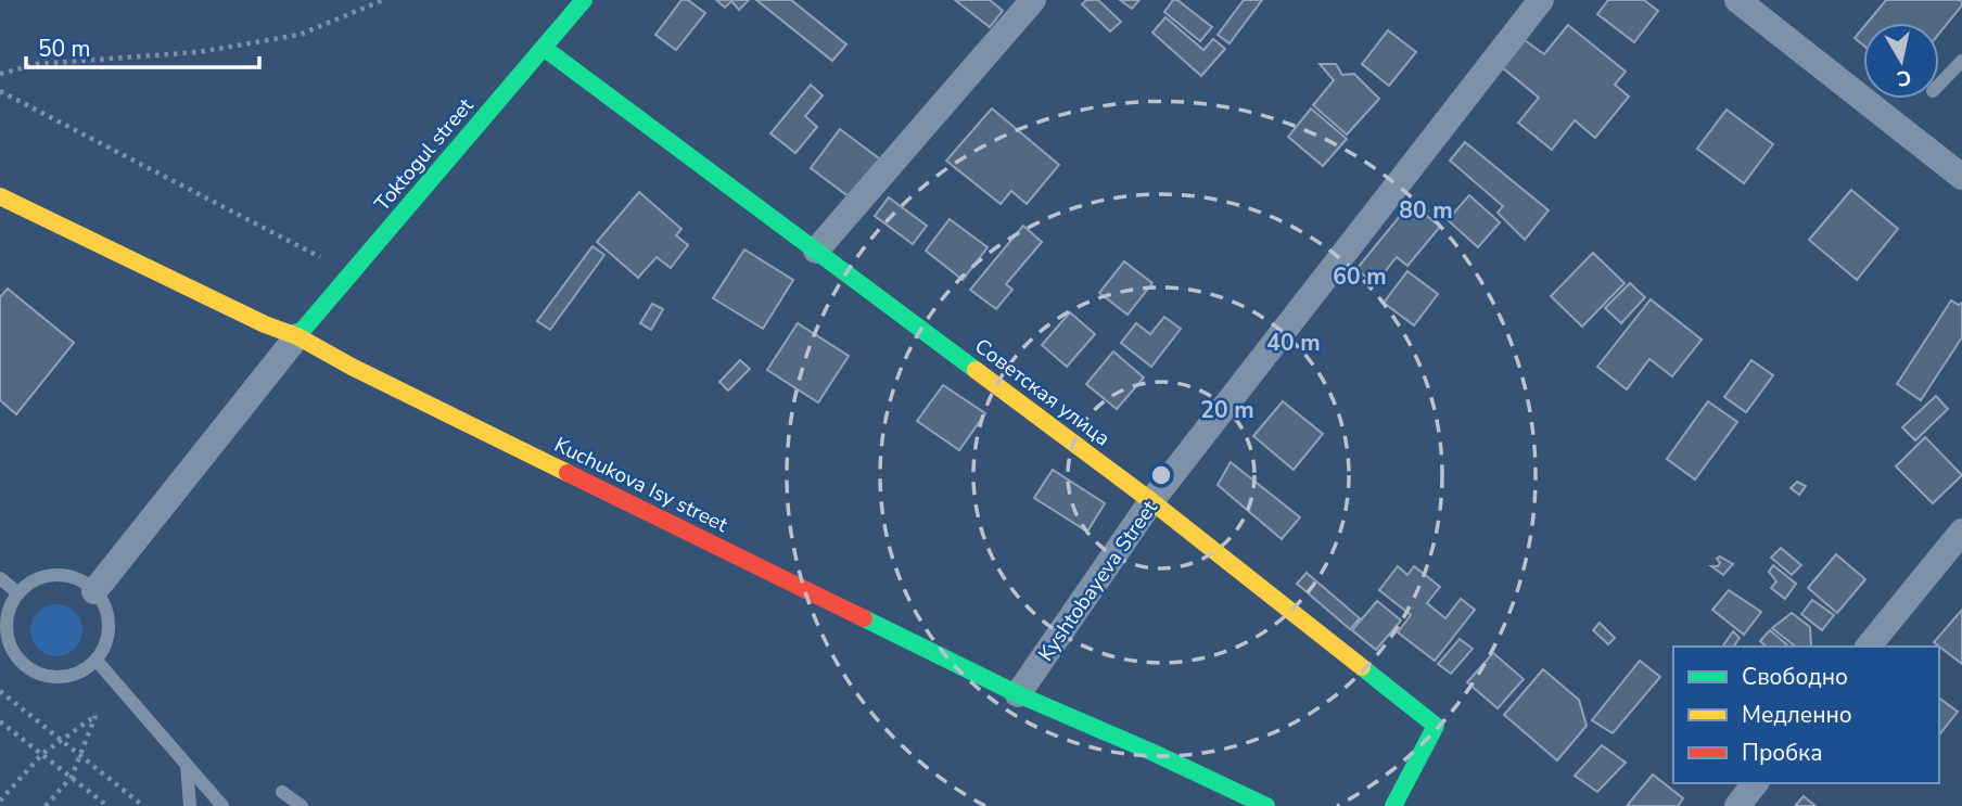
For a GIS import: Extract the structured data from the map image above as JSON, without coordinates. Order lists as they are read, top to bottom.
{
  "streets": {
    "main road": ["Toktogul street", "Советская улица", "Kuchukova Isy street"],
    "street": ["Kyshtobayeva Street"]
  },
  "crossings": [
    ["Toktogul street", "Советская улица"],
    ["Toktogul street", "Kuchukova Isy street"],
    ["Советская улица", "Kyshtobayeva Street"],
    ["Kuchukova Isy street", "Kyshtobayeva Street"]
  ],
  "legend": ["Свободно", "Медленно", "Пробка"],
  "scale_bar": "50 m",
  "north": "bottom",
  "rings": [
    "80 m",
    "60 m",
    "40 m",
    "20 m"
  ]
}
